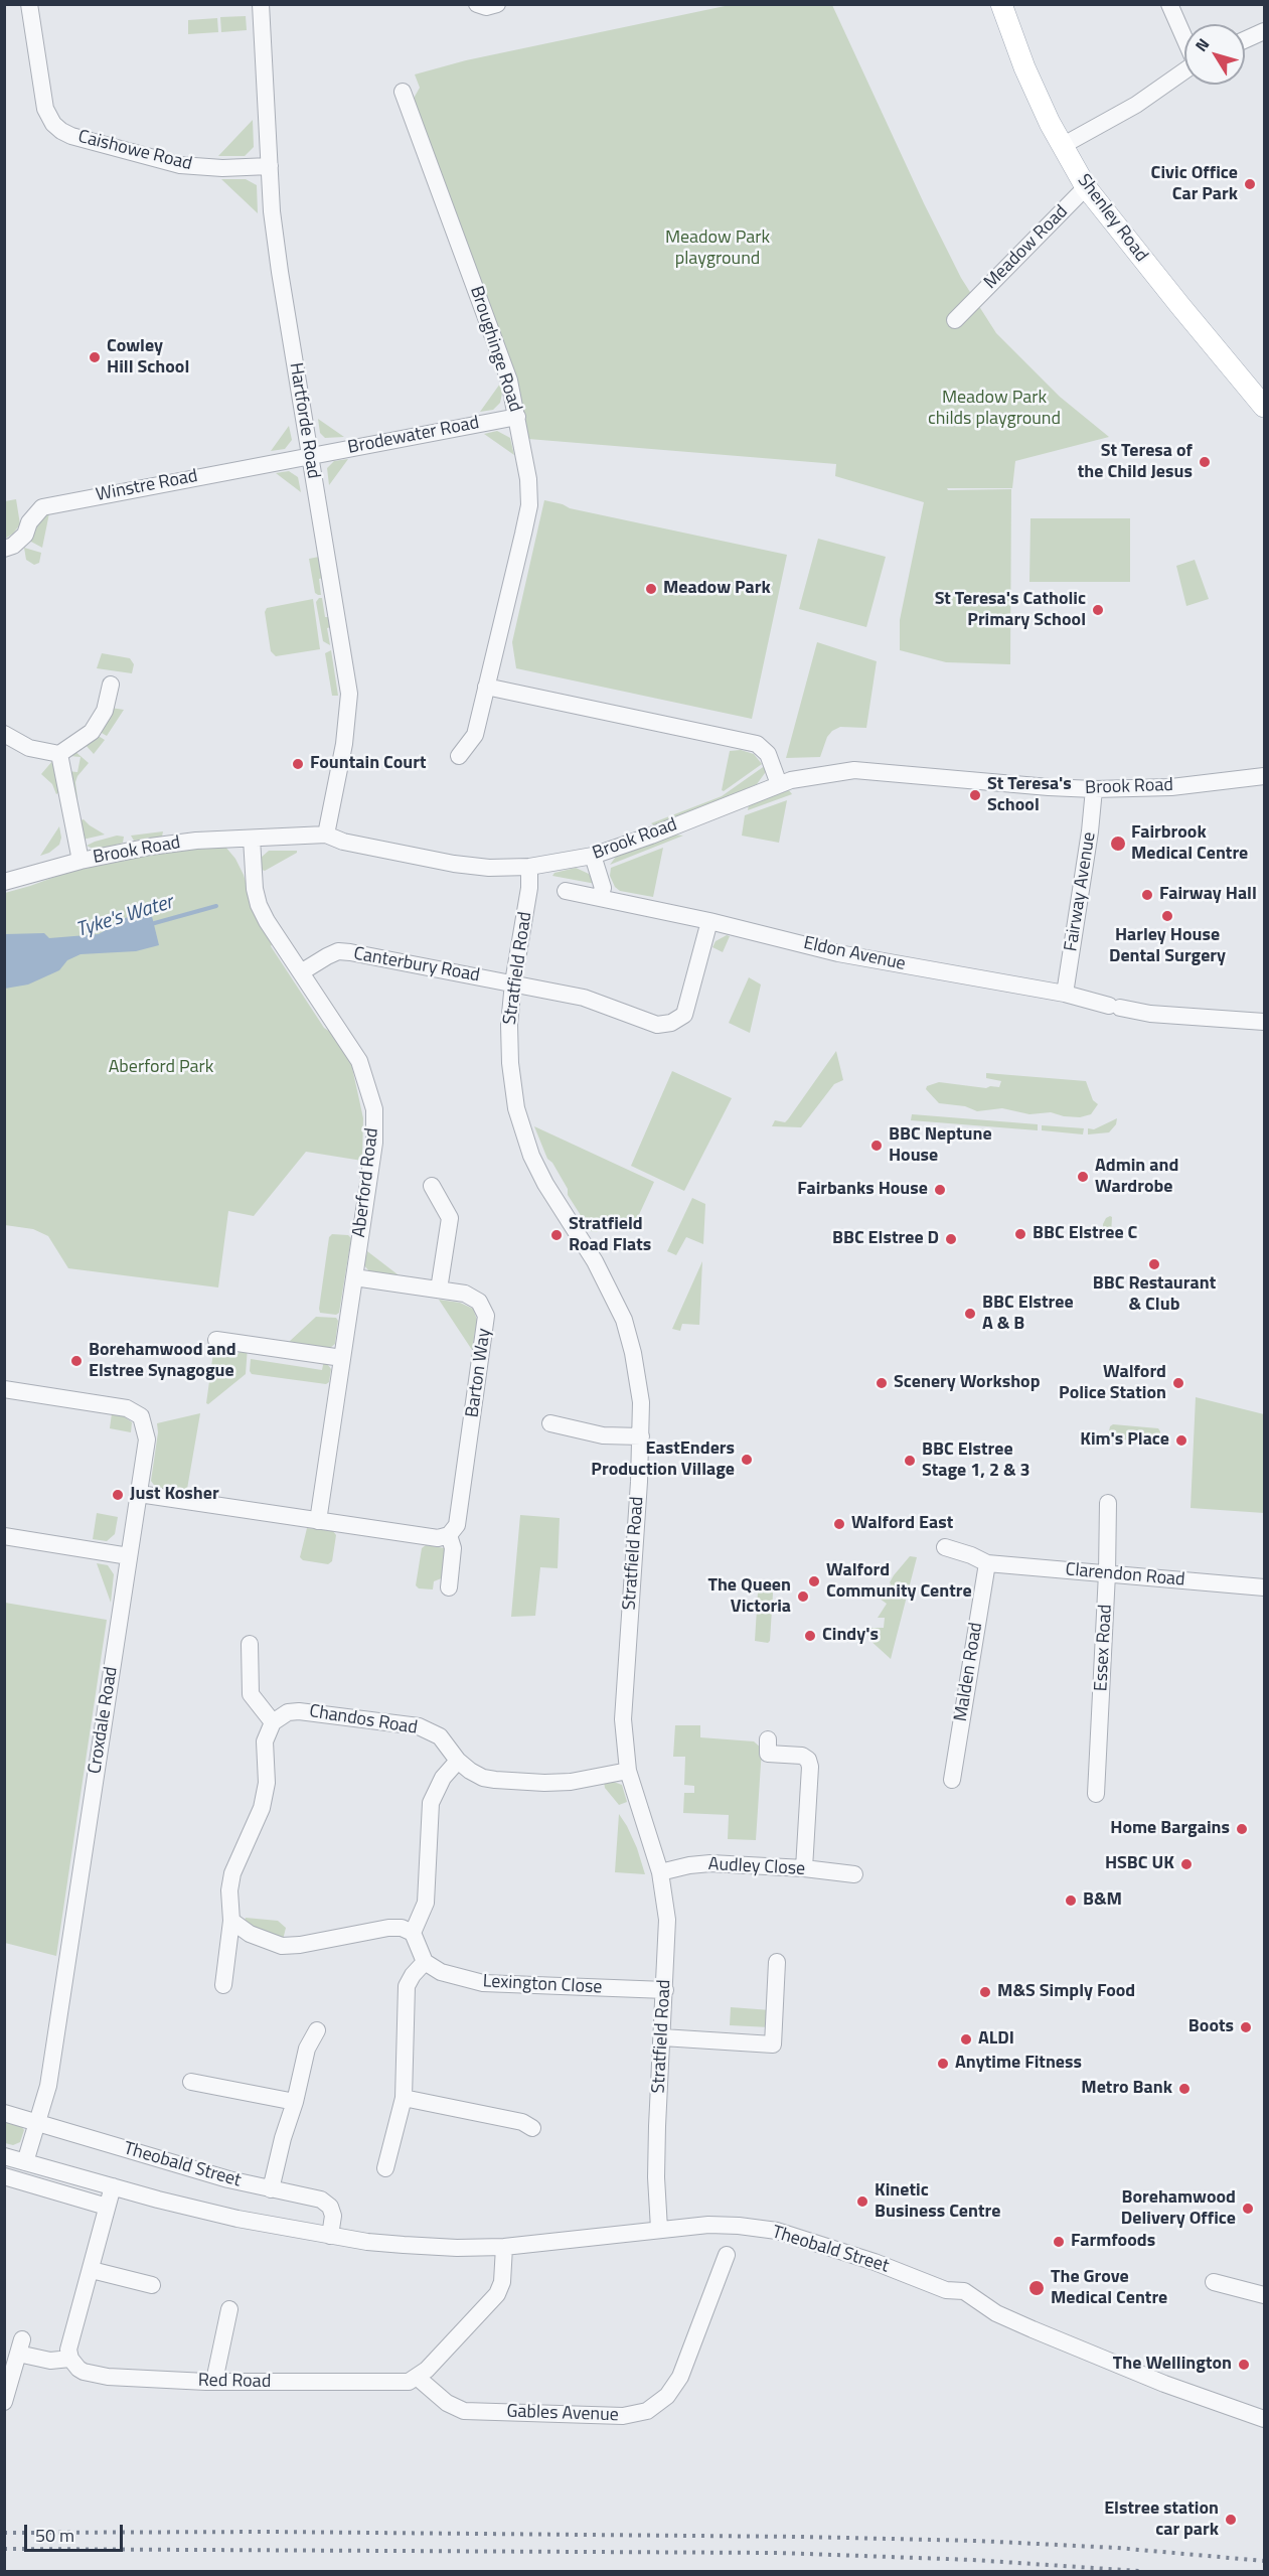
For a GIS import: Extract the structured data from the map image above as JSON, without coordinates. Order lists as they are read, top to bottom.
{
  "streets": {
    "main road": ["Shenley Road"],
    "street": [
      "Caishowe Road",
      "Meadow Road",
      "Broughinge Road",
      "Hartforde Road",
      "Brodewater Road",
      "Winstre Road",
      "Brook Road",
      "Fairway Avenue",
      "Eldon Avenue",
      "Canterbury Road",
      "Stratfield Road",
      "Aberford Road",
      "Barton Way",
      "Clarendon Road",
      "Essex Road",
      "Malden Road",
      "Croxdale Road",
      "Chandos Road",
      "Audley Close",
      "Lexington Close",
      "Theobald Street",
      "Red Road",
      "Gables Avenue"
    ]
  },
  "crossings": [
    ["Caishowe Road", "Hartforde Road"],
    ["Shenley Road", "Meadow Road"],
    ["Broughinge Road", "Brodewater Road"],
    ["Hartforde Road", "Brodewater Road"],
    ["Hartforde Road", "Winstre Road"],
    ["Hartforde Road", "Brook Road"],
    ["Brodewater Road", "Winstre Road"],
    ["Brook Road", "Fairway Avenue"],
    ["Brook Road", "Stratfield Road"],
    ["Brook Road", "Aberford Road"],
    ["Fairway Avenue", "Eldon Avenue"],
    ["Eldon Avenue", "Canterbury Road"],
    ["Canterbury Road", "Stratfield Road"],
    ["Canterbury Road", "Aberford Road"],
    ["Stratfield Road", "Chandos Road"],
    ["Stratfield Road", "Audley Close"],
    ["Stratfield Road", "Lexington Close"],
    ["Stratfield Road", "Theobald Street"],
    ["Aberford Road", "Barton Way"],
    ["Clarendon Road", "Essex Road"],
    ["Clarendon Road", "Malden Road"],
    ["Croxdale Road", "Theobald Street"],
    ["Red Road", "Gables Avenue"]
  ],
  "water": ["Tyke's Water"],
  "parks": ["Meadow Park playground", "Meadow Park childs playground", "Aberford Park"],
  "places": [
    "Civic Office Car Park",
    "Cowley Hill School",
    "St Teresa of the Child Jesus",
    "Meadow Park",
    "St Teresa's Catholic Primary School",
    "Fountain Court",
    "St Teresa's School",
    "Fairbrook Medical Centre",
    "Fairway Hall",
    "Harley House Dental Surgery",
    "BBC Neptune House",
    "Admin and Wardrobe",
    "Fairbanks House",
    "BBC Elstree C",
    "Stratfield Road Flats",
    "BBC Elstree D",
    "BBC Restaurant & Club",
    "BBC Elstree A & B",
    "Borehamwood and Elstree Synagogue",
    "Scenery Workshop",
    "Walford Police Station",
    "Kim's Place",
    "EastEnders Production Village",
    "BBC Elstree Stage 1, 2 & 3",
    "Just Kosher",
    "Walford East",
    "Walford Community Centre",
    "The Queen Victoria",
    "Cindy's",
    "Home Bargains",
    "HSBC UK",
    "B&M",
    "M&S Simply Food",
    "Boots",
    "ALDI",
    "Anytime Fitness",
    "Metro Bank",
    "Kinetic Business Centre",
    "Borehamwood Delivery Office",
    "Farmfoods",
    "The Grove Medical Centre",
    "The Wellington",
    "Elstree station car park"
  ],
  "scale_bar": "50 m",
  "north": "top left"
}
